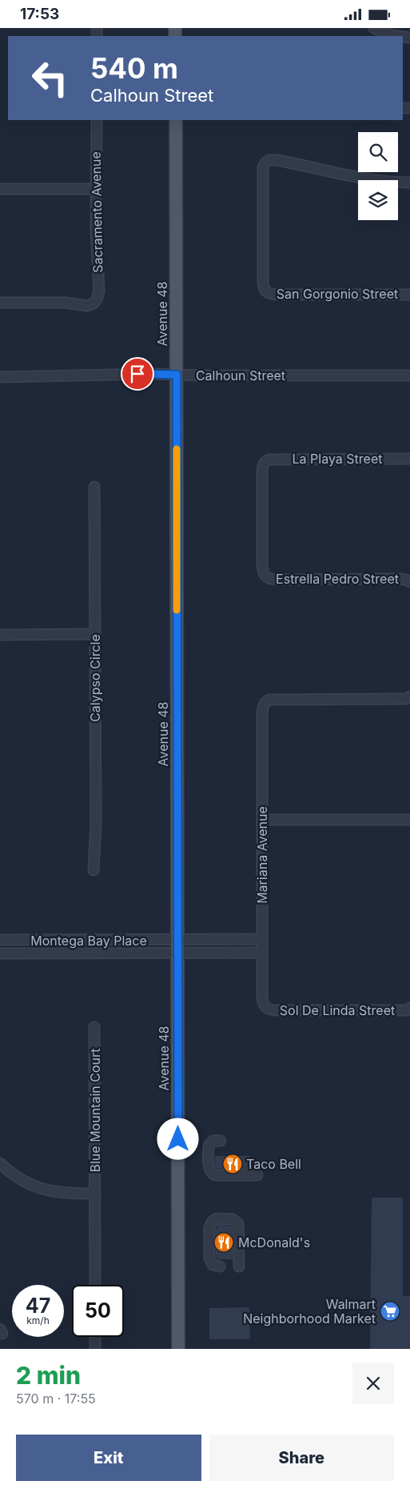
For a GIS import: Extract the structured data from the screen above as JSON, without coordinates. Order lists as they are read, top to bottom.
{
  "streets": {
    "main road": ["Avenue 48"],
    "street": [
      "Sacramento Avenue",
      "San Gorgonio Street",
      "Calhoun Street",
      "La Playa Street",
      "Estrella Pedro Street",
      "Calypso Circle",
      "Mariana Avenue",
      "Montega Bay Place",
      "Sol De Linda Street",
      "Blue Mountain Court"
    ]
  },
  "crossings": [
    ["Avenue 48", "Calhoun Street"],
    ["Avenue 48", "Montega Bay Place"],
    ["La Playa Street", "Estrella Pedro Street"],
    ["Mariana Avenue", "Montega Bay Place"],
    ["Mariana Avenue", "Sol De Linda Street"]
  ],
  "places": {
    "restaurant": ["Taco Bell", "McDonald's"],
    "supermarket": ["Walmart Neighborhood Market"]
  },
  "page": {
    "status": "17:53",
    "turn": ["540 m", "Calhoun Street"],
    "speed": "47 km/h",
    "limit": "50",
    "heading": ["2 min", "570 m · 17:55"],
    "buttons": ["Exit", "Share"]
  }
}
